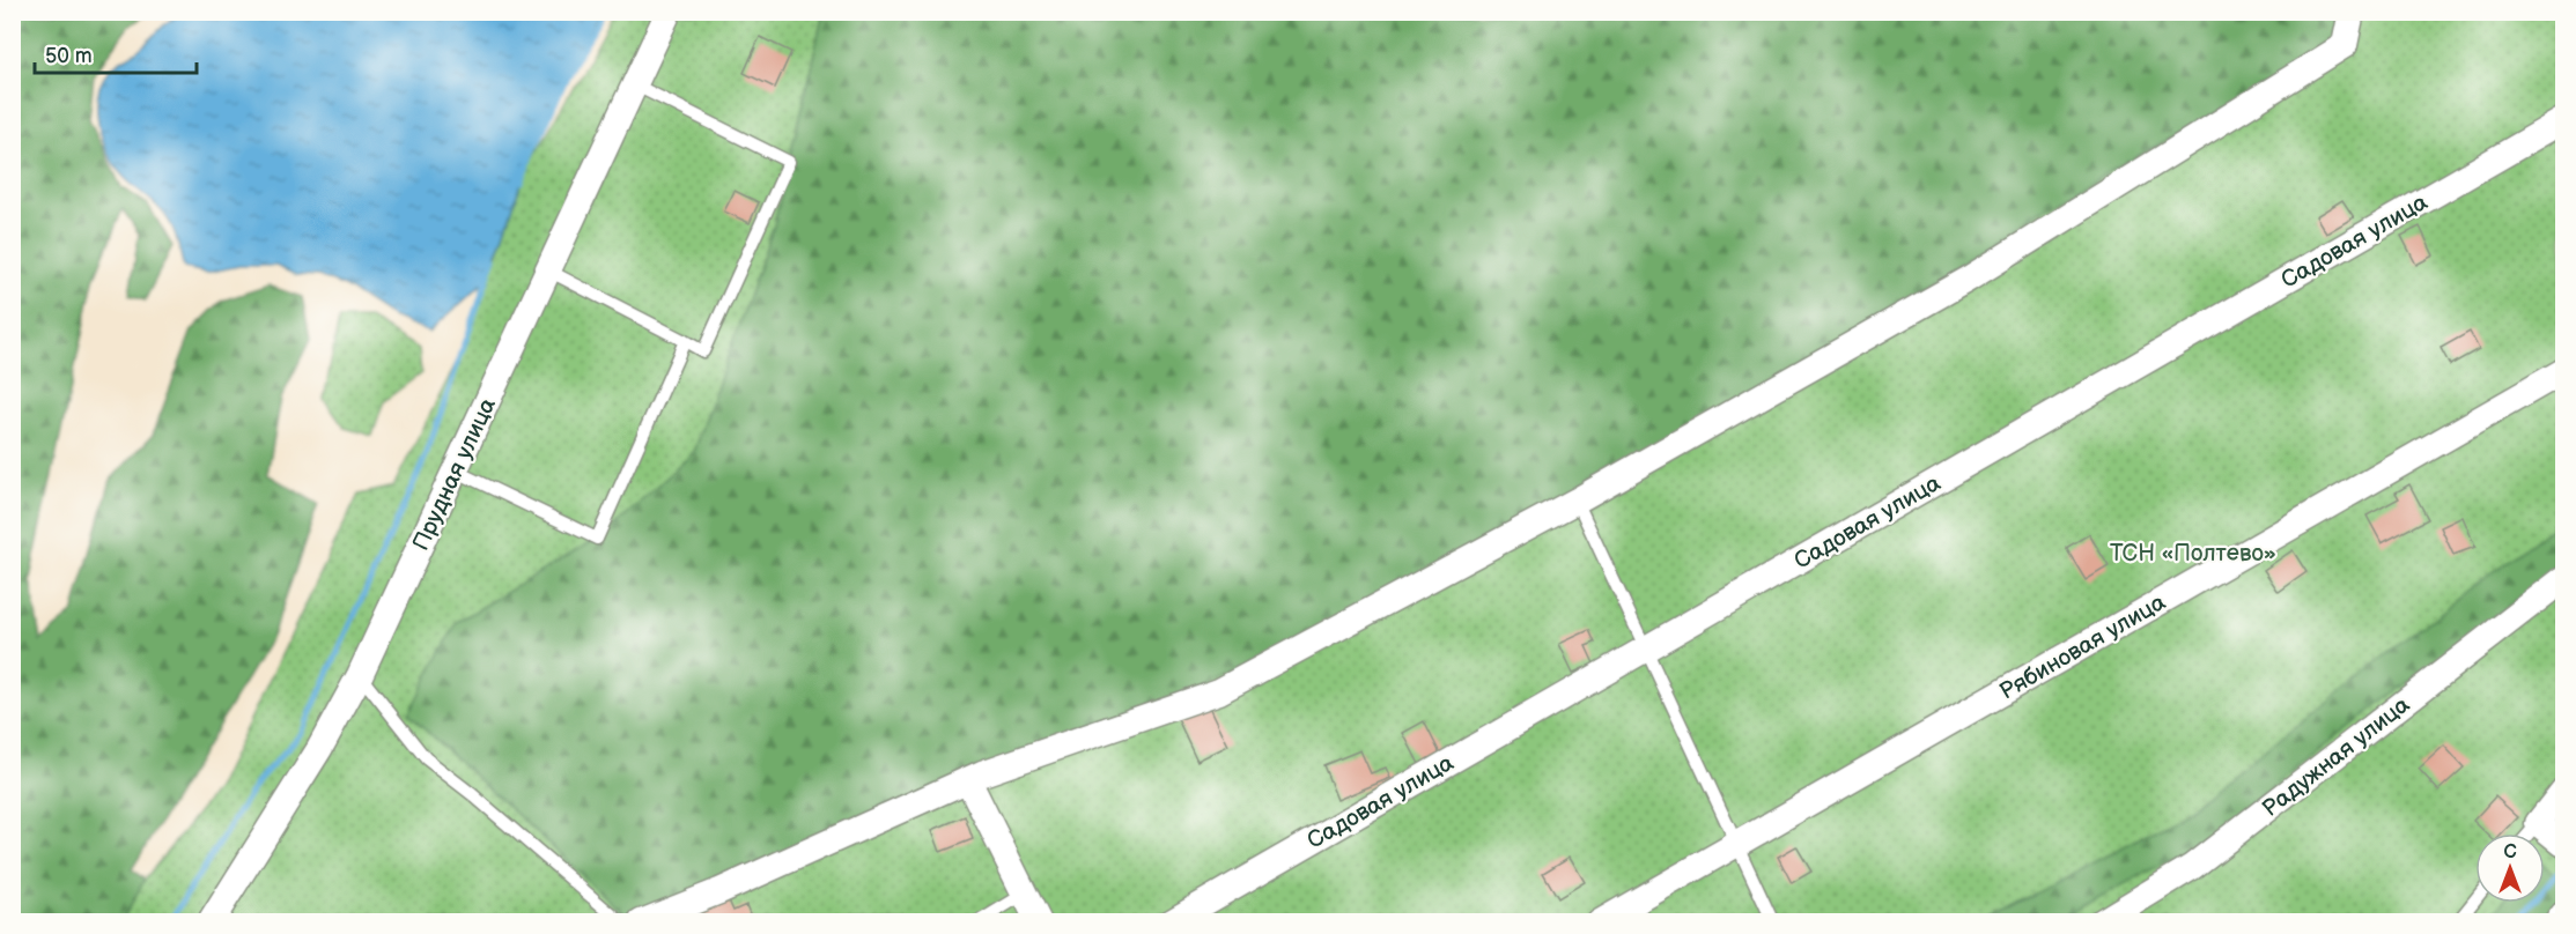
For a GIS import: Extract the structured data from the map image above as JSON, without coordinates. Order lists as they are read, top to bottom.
{
  "streets": {
    "street": [
      "Садовая улица",
      "Прудная улица",
      "Рябиновая улица",
      "Радужная улица"
    ]
  },
  "parks": ["ТСН «Полтево»"],
  "scale_bar": "50 m",
  "north": "top"
}
